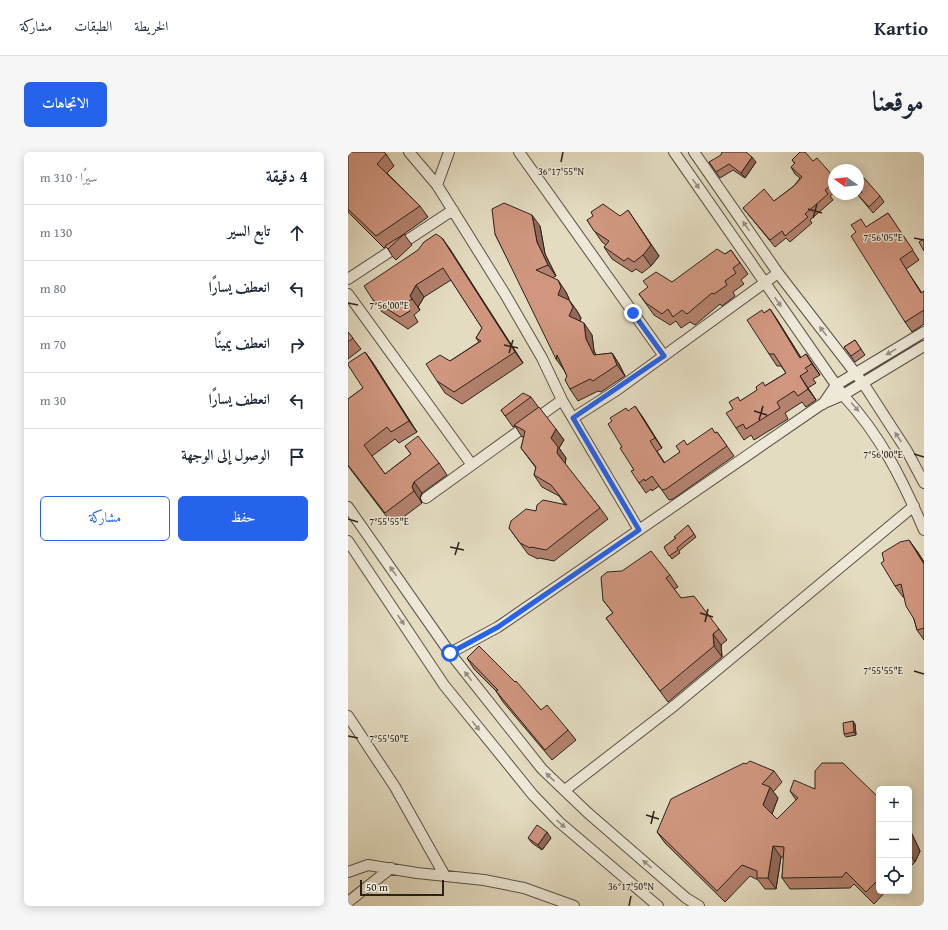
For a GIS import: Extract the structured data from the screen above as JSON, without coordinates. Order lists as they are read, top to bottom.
{
  "scale_bar": "50 m",
  "north": "left",
  "page": {
    "header": "Kartio",
    "nav": ["الخريطة", "الطبقات", "مشاركة"],
    "title": "موقعنا",
    "buttons": [
      "الاتجاهات",
      ["حفظ", "مشاركة"]
    ],
    "heading": ["4 دقيقة", "سيرًا · 310 m"],
    "list": [
      ["تابع السير", "130 m"],
      ["انعطف يسارًا", "80 m"],
      ["انعطف يمينًا", "70 m"],
      ["انعطف يسارًا", "30 m"],
      "الوصول إلى الوجهة"
    ],
    "map_buttons": ["+", "−"],
    "scale": "50 m"
  },
  "coordinates": [
    "36°17'55\"N",
    "7°56'05\"E",
    "7°56'00\"E",
    "7°55'55\"E",
    "7°55'50\"E",
    "36°17'50\"N"
  ]
}
